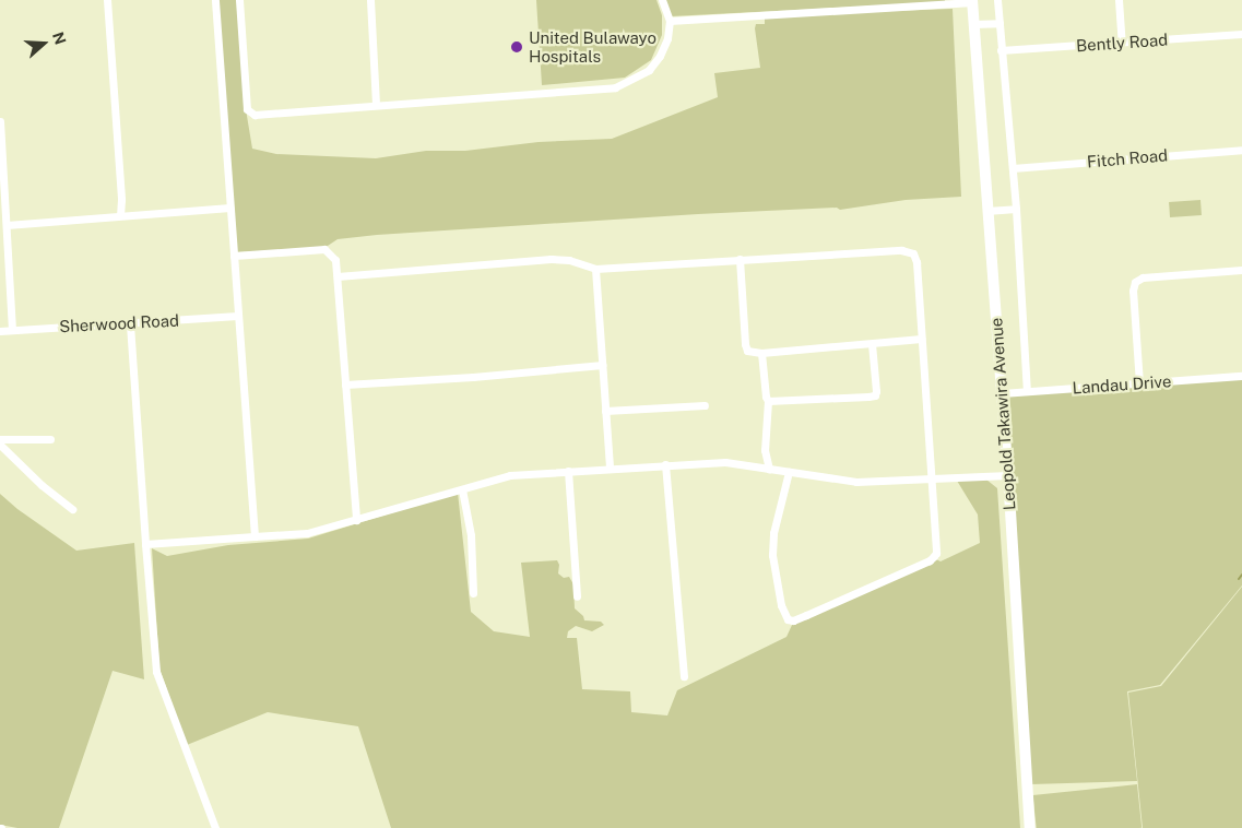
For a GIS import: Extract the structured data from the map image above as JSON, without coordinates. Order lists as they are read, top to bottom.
{
  "streets": {
    "highway": ["Leopold Takawira Avenue"],
    "street": [
      "Bently Road",
      "Fitch Road",
      "Sherwood Road",
      "Landau Drive"
    ]
  },
  "crossings": [
    ["Landau Drive", "Leopold Takawira Avenue"]
  ],
  "places": ["United Bulawayo Hospitals"],
  "north": "right"
}
